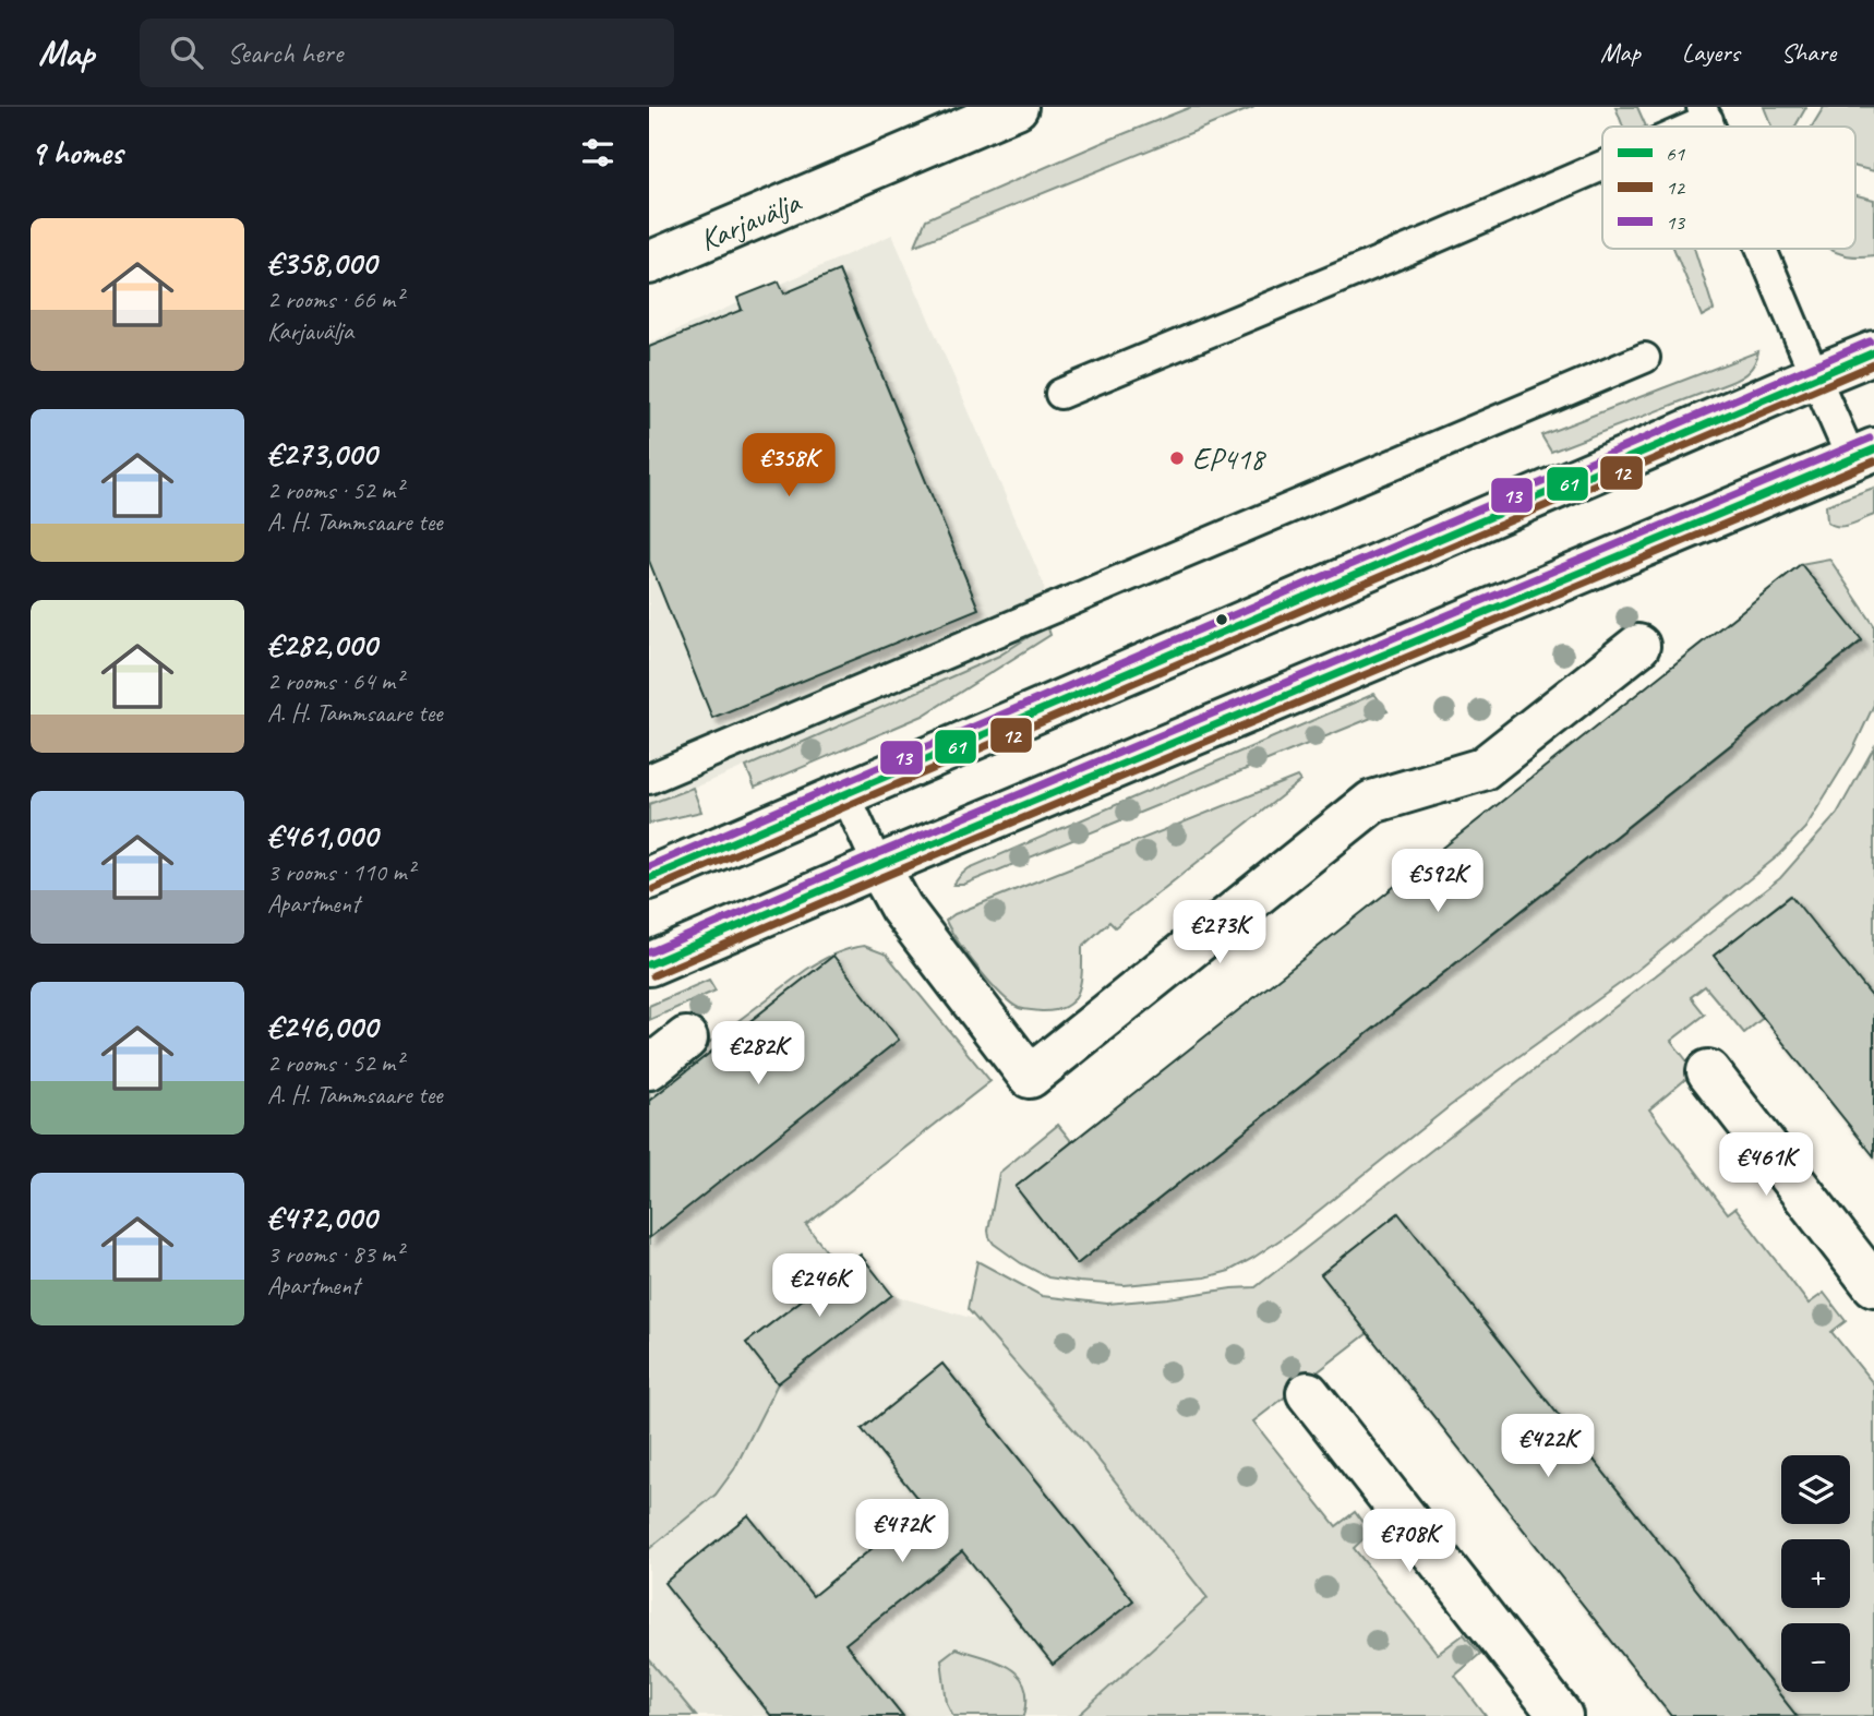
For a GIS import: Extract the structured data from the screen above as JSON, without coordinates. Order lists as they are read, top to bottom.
{
  "streets": {
    "main road": ["Karjavälja"]
  },
  "places": ["EP418"],
  "lines": ["transit line 13", "transit line 61", "transit line 12"],
  "legend": ["61", "12", "13"],
  "page": {
    "header": "Map",
    "search": "Search here",
    "nav": ["Map", "Layers", "Share"],
    "heading": "9 homes",
    "list": [
      {
        "name": "€358,000",
        "note": "2 rooms · 66 m² · Karjavälja"
      },
      {
        "name": "€273,000",
        "note": "2 rooms · 52 m² · A. H. Tammsaare tee"
      },
      {
        "name": "€282,000",
        "note": "2 rooms · 64 m² · A. H. Tammsaare tee"
      },
      {
        "name": "€461,000",
        "note": "3 rooms · 110 m² · Apartment"
      },
      {
        "name": "€246,000",
        "note": "2 rooms · 52 m² · A. H. Tammsaare tee"
      },
      {
        "name": "€472,000",
        "note": "3 rooms · 83 m² · Apartment"
      }
    ],
    "price": [
      "€358K",
      "€592K",
      "€273K",
      "€282K",
      "€461K",
      "€246K",
      "€422K",
      "€472K",
      "€708K"
    ],
    "map_buttons": ["+", "−"]
  }
}
